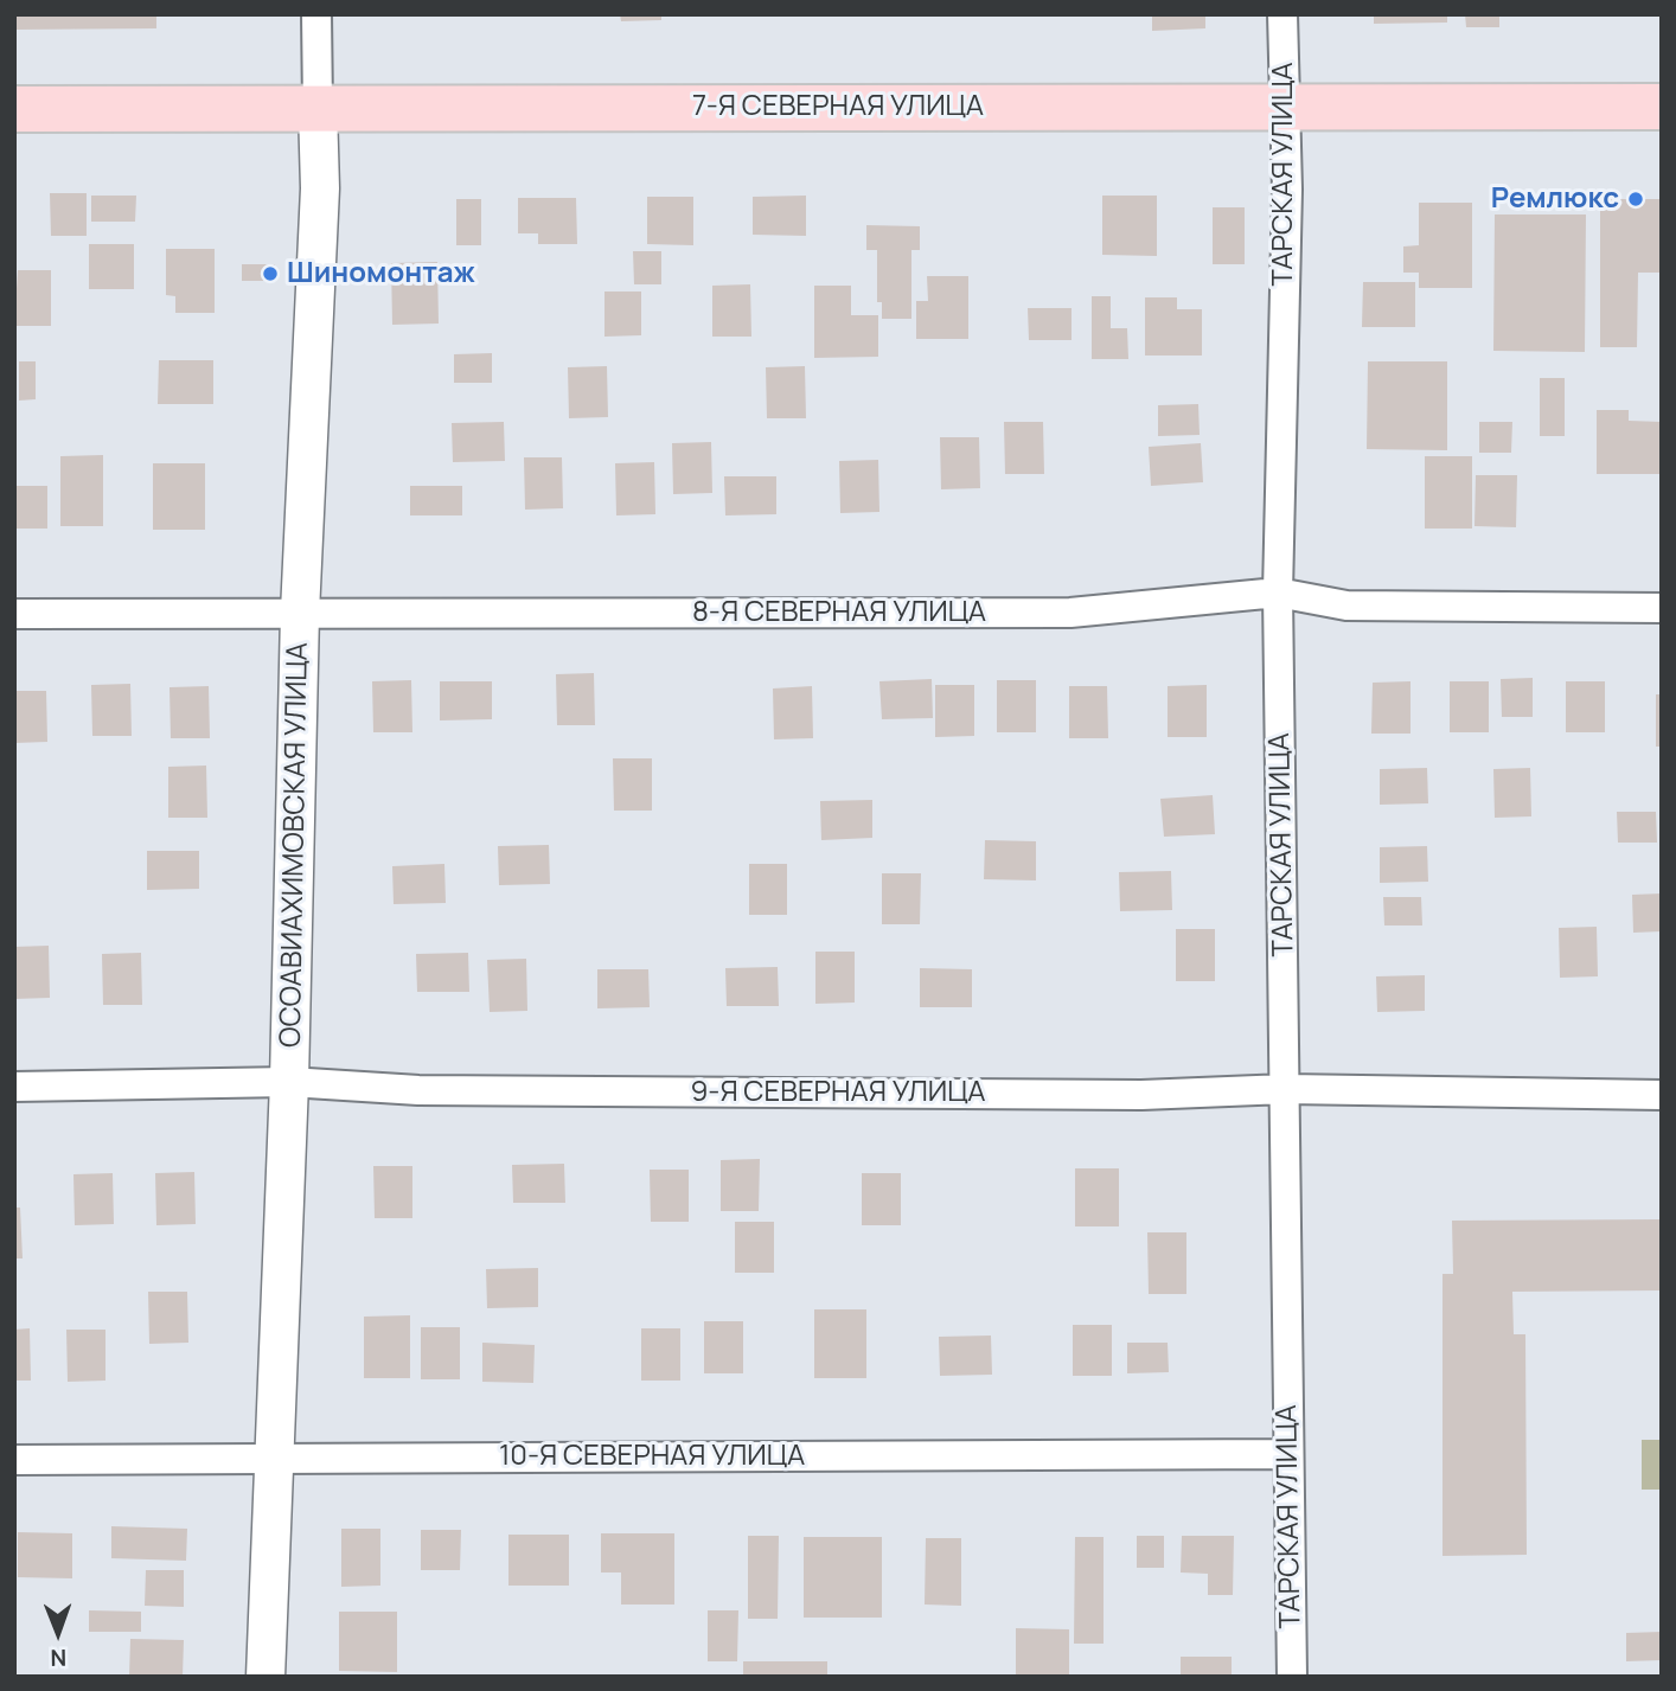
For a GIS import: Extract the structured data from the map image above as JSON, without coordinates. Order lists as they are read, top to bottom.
{
  "streets": {
    "main road": ["7-Я СЕВЕРНАЯ УЛИЦА"],
    "street": [
      "ТАРСКАЯ УЛИЦА",
      "8-Я СЕВЕРНАЯ УЛИЦА",
      "ОСОАВИАХИМОВСКАЯ УЛИЦА",
      "9-Я СЕВЕРНАЯ УЛИЦА",
      "10-Я СЕВЕРНАЯ УЛИЦА"
    ]
  },
  "crossings": [
    ["7-Я СЕВЕРНАЯ УЛИЦА", "ТАРСКАЯ УЛИЦА"],
    ["7-Я СЕВЕРНАЯ УЛИЦА", "ОСОАВИАХИМОВСКАЯ УЛИЦА"],
    ["ТАРСКАЯ УЛИЦА", "8-Я СЕВЕРНАЯ УЛИЦА"],
    ["ТАРСКАЯ УЛИЦА", "9-Я СЕВЕРНАЯ УЛИЦА"],
    ["ТАРСКАЯ УЛИЦА", "10-Я СЕВЕРНАЯ УЛИЦА"],
    ["8-Я СЕВЕРНАЯ УЛИЦА", "ОСОАВИАХИМОВСКАЯ УЛИЦА"],
    ["ОСОАВИАХИМОВСКАЯ УЛИЦА", "9-Я СЕВЕРНАЯ УЛИЦА"],
    ["ОСОАВИАХИМОВСКАЯ УЛИЦА", "10-Я СЕВЕРНАЯ УЛИЦА"]
  ],
  "places": ["Ремлюкс", "Шиномонтаж"],
  "north": "bottom"
}
